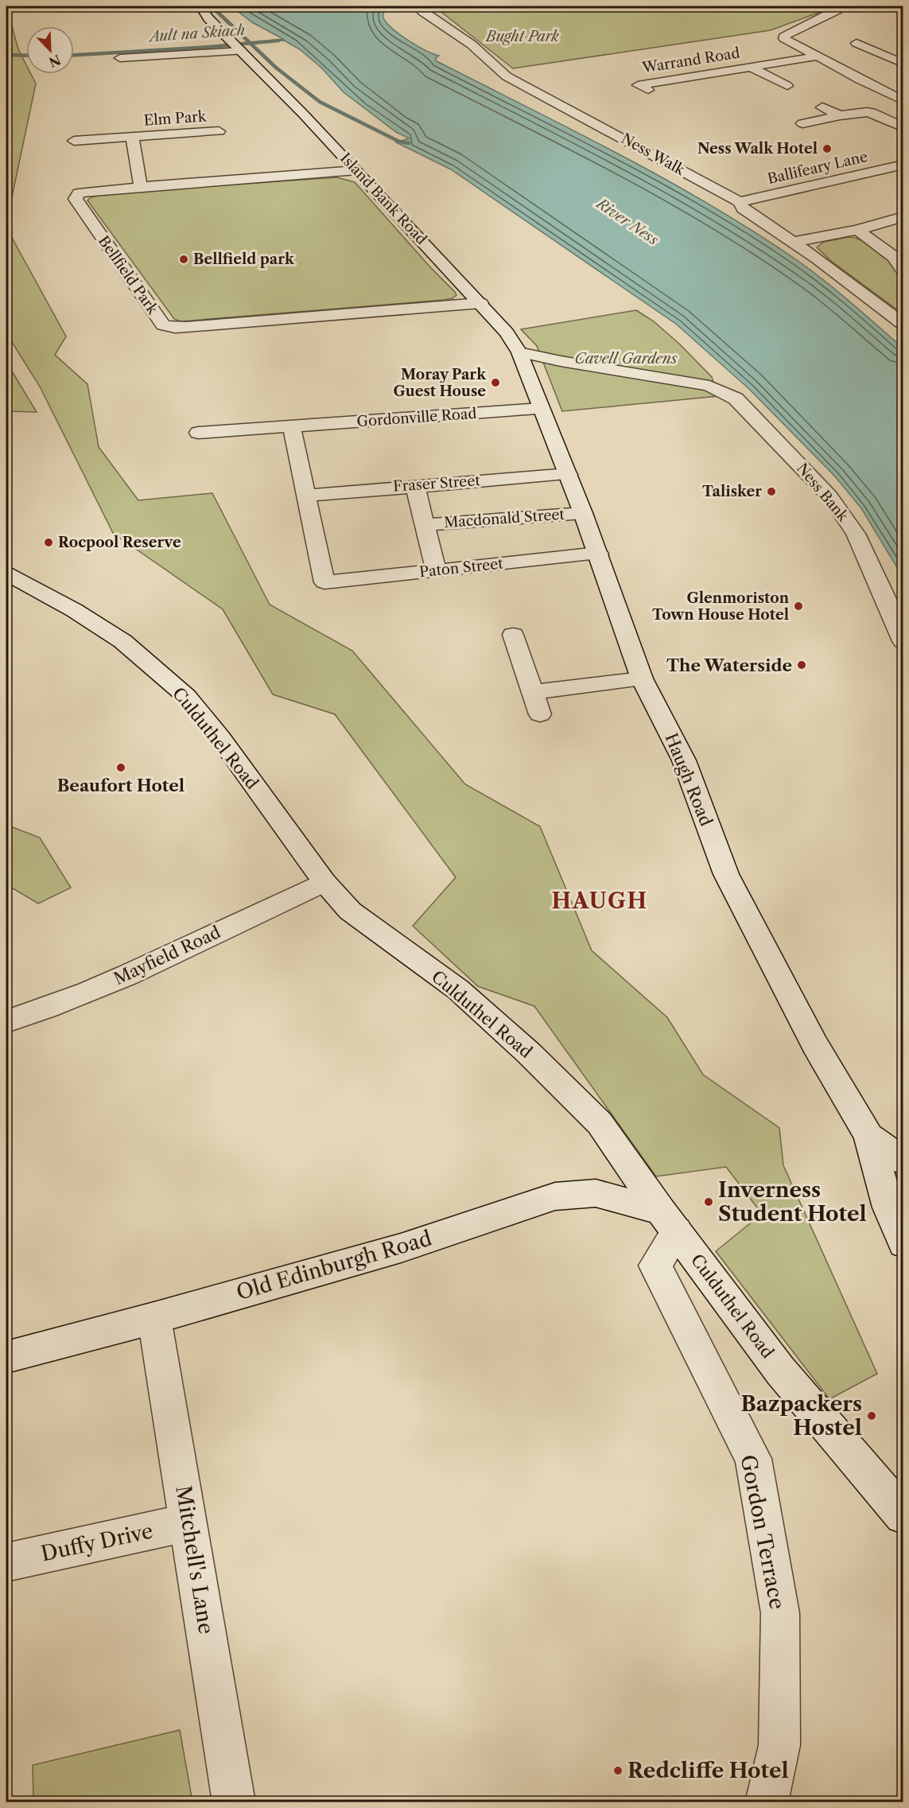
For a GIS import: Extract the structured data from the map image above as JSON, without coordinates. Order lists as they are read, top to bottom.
{
  "streets": {
    "street": [
      "Warrand Road",
      "Elm Park",
      "Ness Walk",
      "Ballifeary Lane",
      "Island Bank Road",
      "Bellfield Park",
      "Gordonville Road",
      "Fraser Street",
      "Ness Bank",
      "Macdonald Street",
      "Paton Street",
      "Culduthel Road",
      "Haugh Road",
      "Mayfield Road",
      "Old Edinburgh Road",
      "Gordon Terrace",
      "Duffy Drive",
      "Mitchell's Lane"
    ]
  },
  "crossings": [
    ["Elm Park", "Bellfield Park"],
    ["Ness Walk", "Ballifeary Lane"],
    ["Island Bank Road", "Bellfield Park"],
    ["Island Bank Road", "Gordonville Road"],
    ["Island Bank Road", "Ness Bank"],
    ["Island Bank Road", "Haugh Road"],
    ["Gordonville Road", "Haugh Road"],
    ["Fraser Street", "Paton Street"],
    ["Fraser Street", "Haugh Road"],
    ["Macdonald Street", "Haugh Road"],
    ["Paton Street", "Haugh Road"],
    ["Culduthel Road", "Mayfield Road"],
    ["Culduthel Road", "Old Edinburgh Road"],
    ["Culduthel Road", "Gordon Terrace"],
    ["Old Edinburgh Road", "Gordon Terrace"],
    ["Old Edinburgh Road", "Mitchell's Lane"],
    ["Duffy Drive", "Mitchell's Lane"]
  ],
  "districts": ["HAUGH"],
  "water": ["Ault na Skiach", "River Ness"],
  "parks": ["Bught Park", "Cavell Gardens"],
  "places": [
    "Ness Walk Hotel",
    "Bellfield park",
    "Moray Park Guest House",
    "Talisker",
    "Rocpool Reserve",
    "Glenmoriston Town House Hotel",
    "The Waterside",
    "Beaufort Hotel",
    "Inverness Student Hotel",
    "Bazpackers Hostel",
    "Redcliffe Hotel"
  ],
  "north": "bottom right"
}
